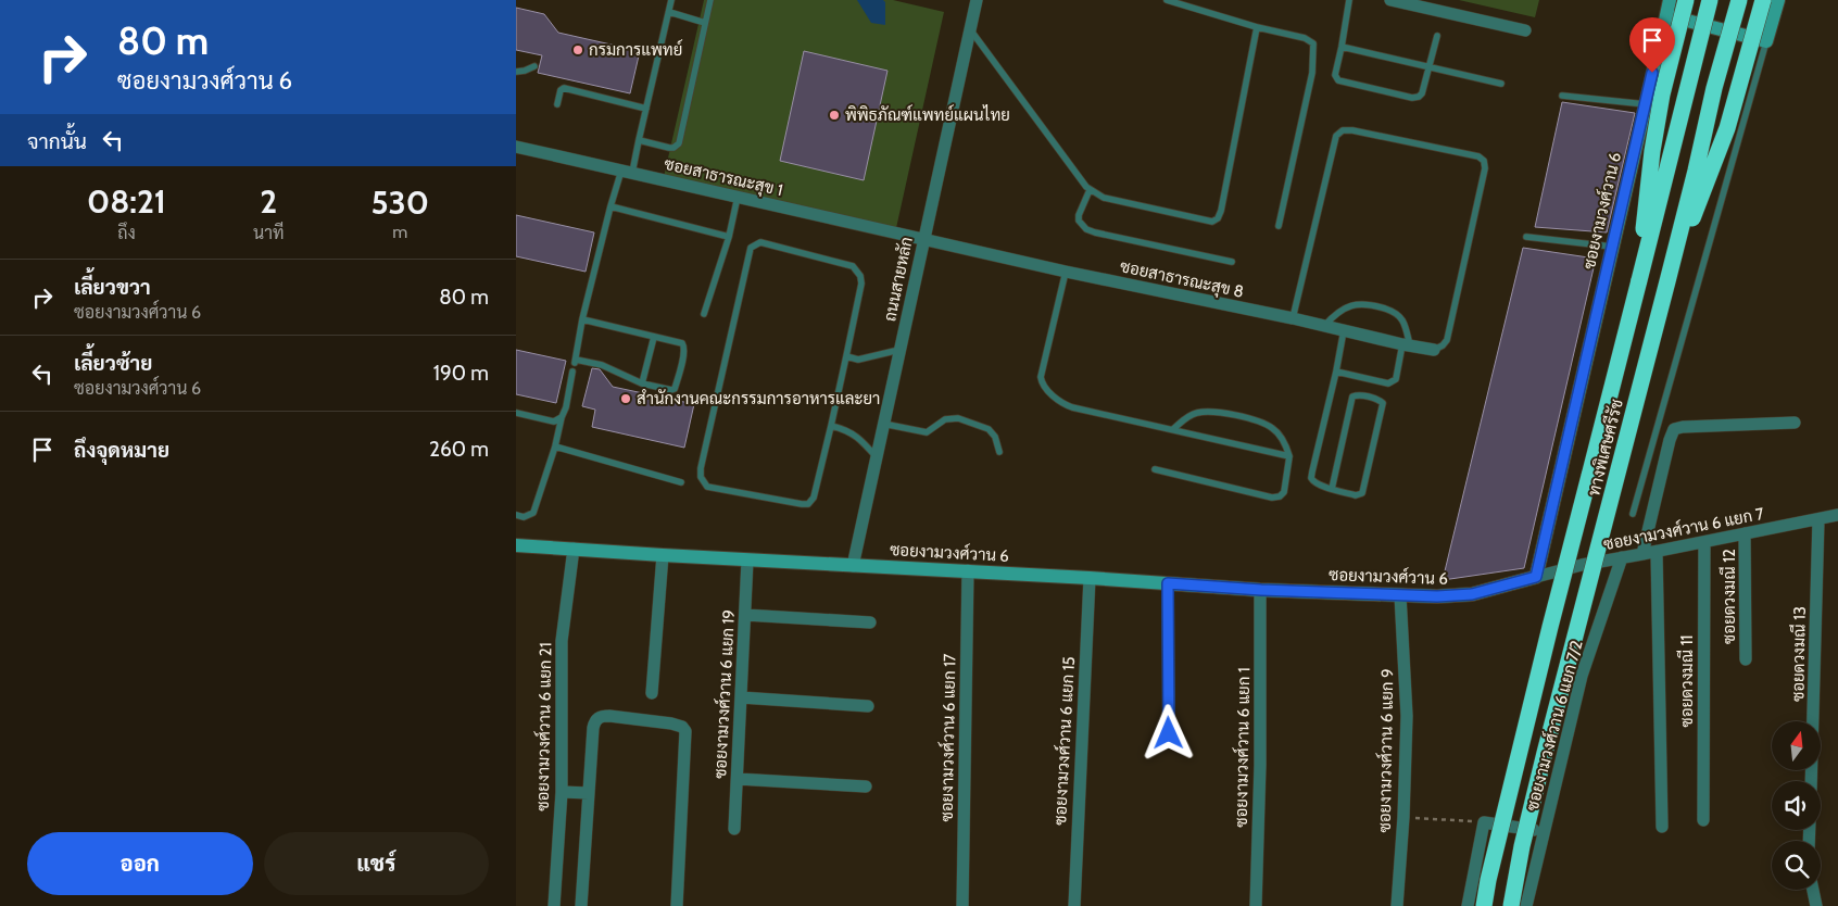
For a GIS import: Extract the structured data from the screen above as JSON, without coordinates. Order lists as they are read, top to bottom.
{
  "streets": {
    "highway": ["ทางพิเศษศรีรัช"],
    "street": [
      "ซอยสาธารณะสุข 1",
      "ซอยงามวงศ์วาน 6",
      "ถนนสายหลัก",
      "ซอยสาธารณะสุข 8",
      "ซอยงามวงศ์วาน 6 แยก 7",
      "ซอยดวงมณี 12",
      "ซอยดวงมณี 13",
      "ซอยดวงมณี 11",
      "ซอยงามวงศ์วาน 6 แยก 19",
      "ซอยงามวงศ์วาน 6 แยก 7/2",
      "ซอยงามวงศ์วาน 6 แยก 21",
      "ซอยงามวงศ์วาน 6 แยก 17",
      "ซอยงามวงศ์วาน 6 แยก 15",
      "ซอยงามวงศ์วาน 6 แยก 1",
      "ซอยงามวงศ์วาน 6 แยก 9"
    ]
  },
  "crossings": [
    ["ซอยสาธารณะสุข 1", "ถนนสายหลัก"],
    ["ซอยสาธารณะสุข 1", "ซอยสาธารณะสุข 8"],
    ["ซอยงามวงศ์วาน 6", "ถนนสายหลัก"],
    ["ซอยงามวงศ์วาน 6", "ซอยงามวงศ์วาน 6 แยก 7"],
    ["ซอยงามวงศ์วาน 6", "ซอยงามวงศ์วาน 6 แยก 19"],
    ["ซอยงามวงศ์วาน 6", "ซอยงามวงศ์วาน 6 แยก 21"],
    ["ซอยงามวงศ์วาน 6", "ซอยงามวงศ์วาน 6 แยก 17"],
    ["ซอยงามวงศ์วาน 6", "ซอยงามวงศ์วาน 6 แยก 15"],
    ["ซอยงามวงศ์วาน 6", "ซอยงามวงศ์วาน 6 แยก 1"],
    ["ซอยงามวงศ์วาน 6", "ซอยงามวงศ์วาน 6 แยก 9"],
    ["ถนนสายหลัก", "ซอยสาธารณะสุข 8"],
    ["ซอยงามวงศ์วาน 6 แยก 7", "ซอยดวงมณี 12"],
    ["ซอยงามวงศ์วาน 6 แยก 7", "ซอยดวงมณี 13"],
    ["ซอยงามวงศ์วาน 6 แยก 7", "ซอยดวงมณี 11"],
    ["ซอยงามวงศ์วาน 6 แยก 7", "ซอยงามวงศ์วาน 6 แยก 7/2"]
  ],
  "places": ["กรมการแพทย์", "พิพิธภัณฑ์แพทย์แผนไทย", "สำนักงานคณะกรรมการอาหารและยา"],
  "north": "top",
  "page": {
    "turn": ["80 m", "ซอยงามวงศ์วาน 6"],
    "then": "จากนั้น",
    "eta": [
      "08:21",
      "ถึง",
      "2",
      "นาที",
      "530",
      "m"
    ],
    "list": [
      {
        "name": "เลี้ยวขวา",
        "note": "ซอยงามวงศ์วาน 6",
        "value": "80 m"
      },
      {
        "name": "เลี้ยวซ้าย",
        "note": "ซอยงามวงศ์วาน 6",
        "value": "190 m"
      },
      {
        "name": "ถึงจุดหมาย",
        "value": "260 m"
      }
    ],
    "buttons": ["ออก", "แชร์"]
  }
}
